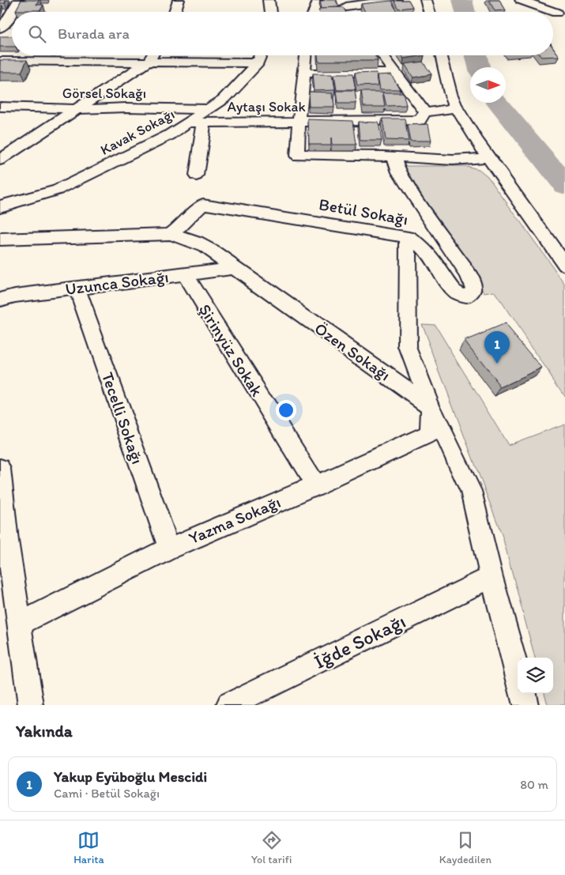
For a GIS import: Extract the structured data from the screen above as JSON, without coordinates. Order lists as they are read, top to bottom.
{
  "streets": {
    "street": [
      "Görsel Sokağı",
      "Aytaşı Sokak",
      "Kavak Sokağı",
      "Betül Sokağı",
      "Uzunca Sokağı",
      "Şirinyüz Sokak",
      "Özen Sokağı",
      "Tecelli Sokağı",
      "Yazma Sokağı",
      "İğde Sokağı"
    ]
  },
  "crossings": [
    ["Görsel Sokağı", "Kavak Sokağı"],
    ["Aytaşı Sokak", "Kavak Sokağı"],
    ["Betül Sokağı", "Özen Sokağı"],
    ["Uzunca Sokağı", "Şirinyüz Sokak"],
    ["Uzunca Sokağı", "Özen Sokağı"],
    ["Uzunca Sokağı", "Tecelli Sokağı"],
    ["Şirinyüz Sokak", "Yazma Sokağı"],
    ["Özen Sokağı", "Yazma Sokağı"],
    ["Özen Sokağı", "İğde Sokağı"],
    ["Tecelli Sokağı", "Yazma Sokağı"]
  ],
  "north": "right",
  "page": {
    "search": "Burada ara",
    "pins": "1",
    "heading": "Yakında",
    "list": [
      {
        "mark": "1",
        "name": "Yakup Eyüboğlu Mescidi",
        "note": "Cami · Betül Sokağı",
        "value": "80 m"
      }
    ],
    "nav": ["Harita", "Yol tarifi", "Kaydedilen"]
  }
}
